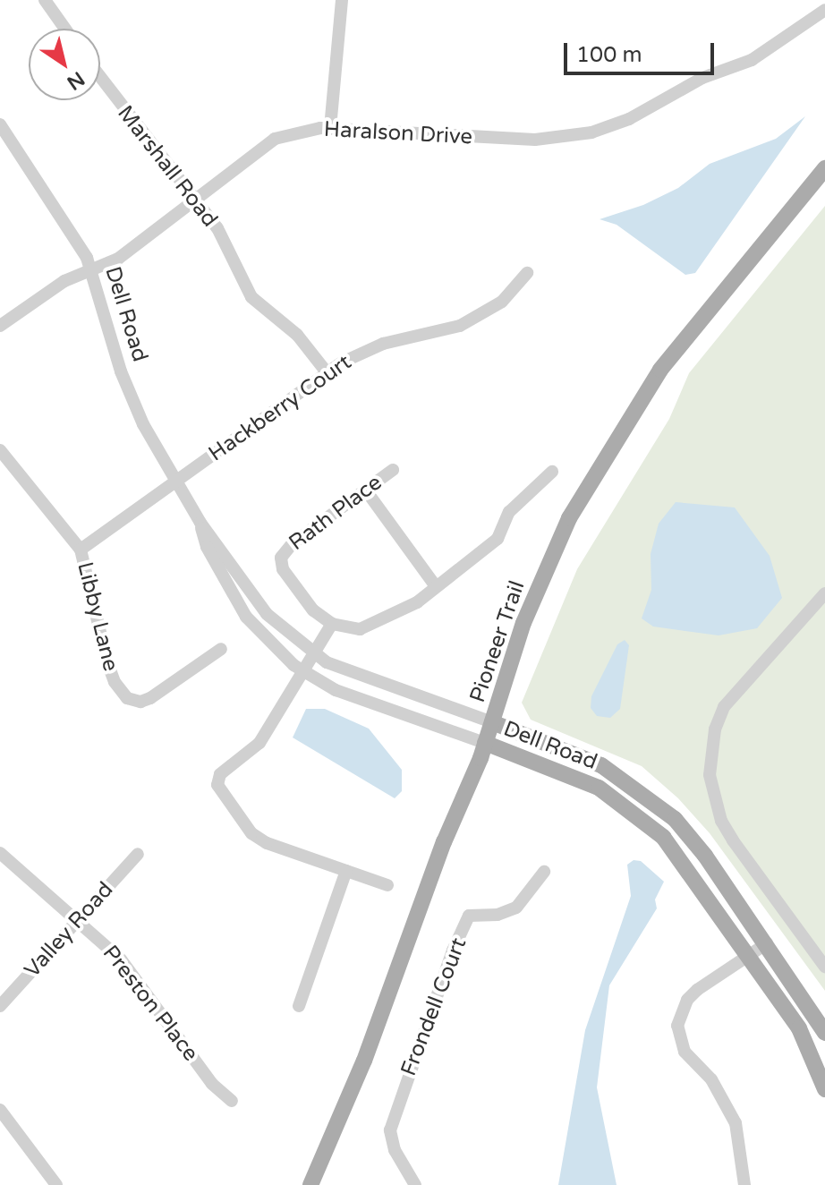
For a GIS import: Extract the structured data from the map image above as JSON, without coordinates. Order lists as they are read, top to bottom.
{
  "streets": {
    "main road": ["Dell Road", "Pioneer Trail"],
    "street": [
      "Haralson Drive",
      "Marshall Road",
      "Hackberry Court",
      "Rath Place",
      "Libby Lane",
      "Valley Road",
      "Preston Place",
      "Frondell Court"
    ]
  },
  "crossings": [
    ["Haralson Drive", "Marshall Road"],
    ["Haralson Drive", "Dell Road"],
    ["Marshall Road", "Hackberry Court"],
    ["Dell Road", "Hackberry Court"],
    ["Dell Road", "Pioneer Trail"],
    ["Hackberry Court", "Libby Lane"],
    ["Valley Road", "Preston Place"]
  ],
  "scale_bar": "100 m",
  "north": "bottom right"
}
